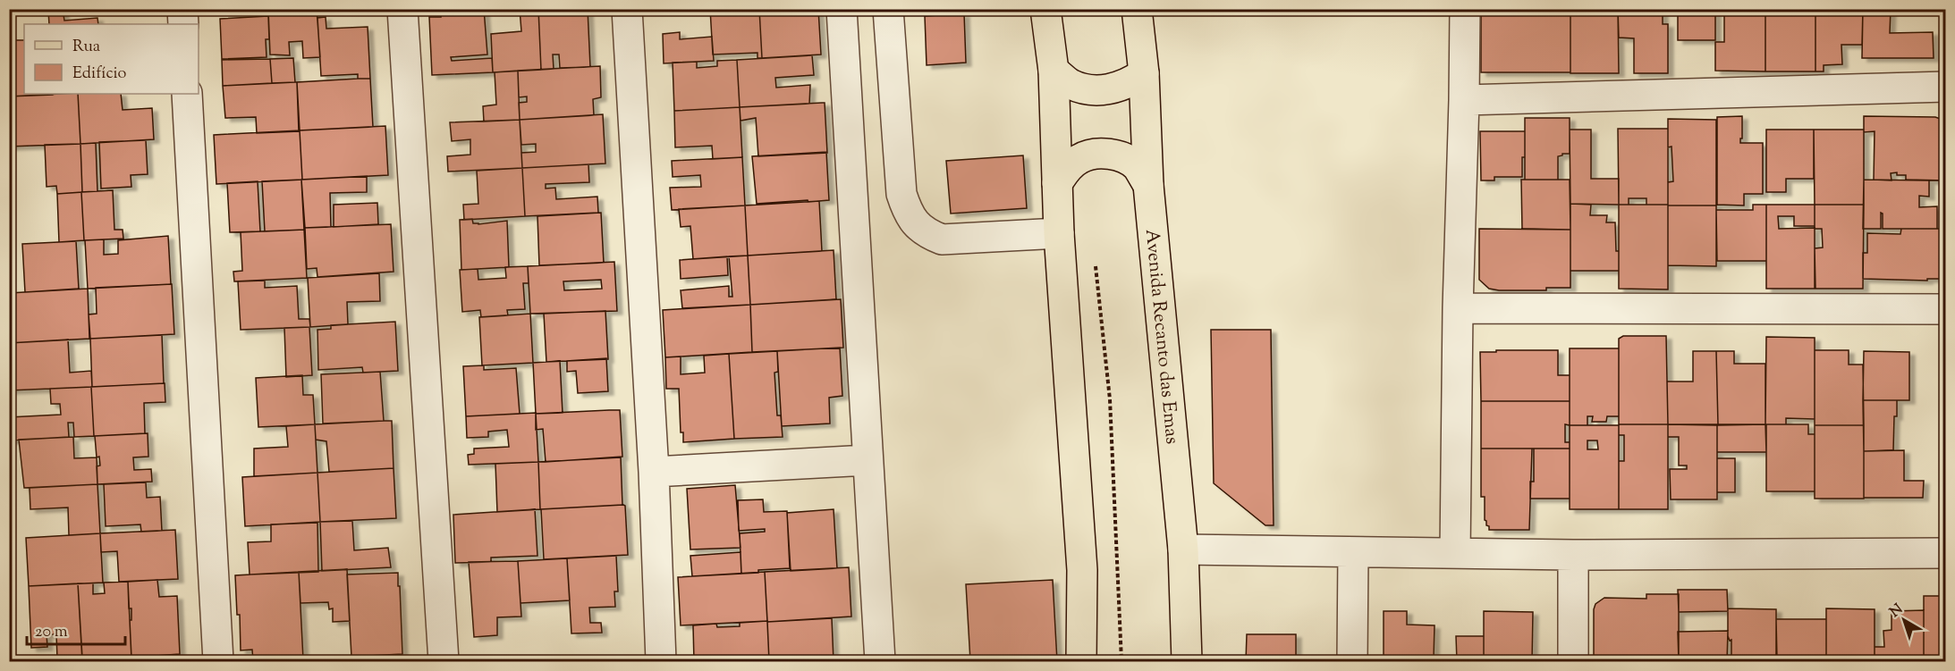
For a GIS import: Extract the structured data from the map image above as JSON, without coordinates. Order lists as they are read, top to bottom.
{
  "streets": {
    "main road": ["Avenida Recanto das Emas"]
  },
  "legend": ["Rua", "Edifício"],
  "scale_bar": "20 m",
  "north": "top left"
}
